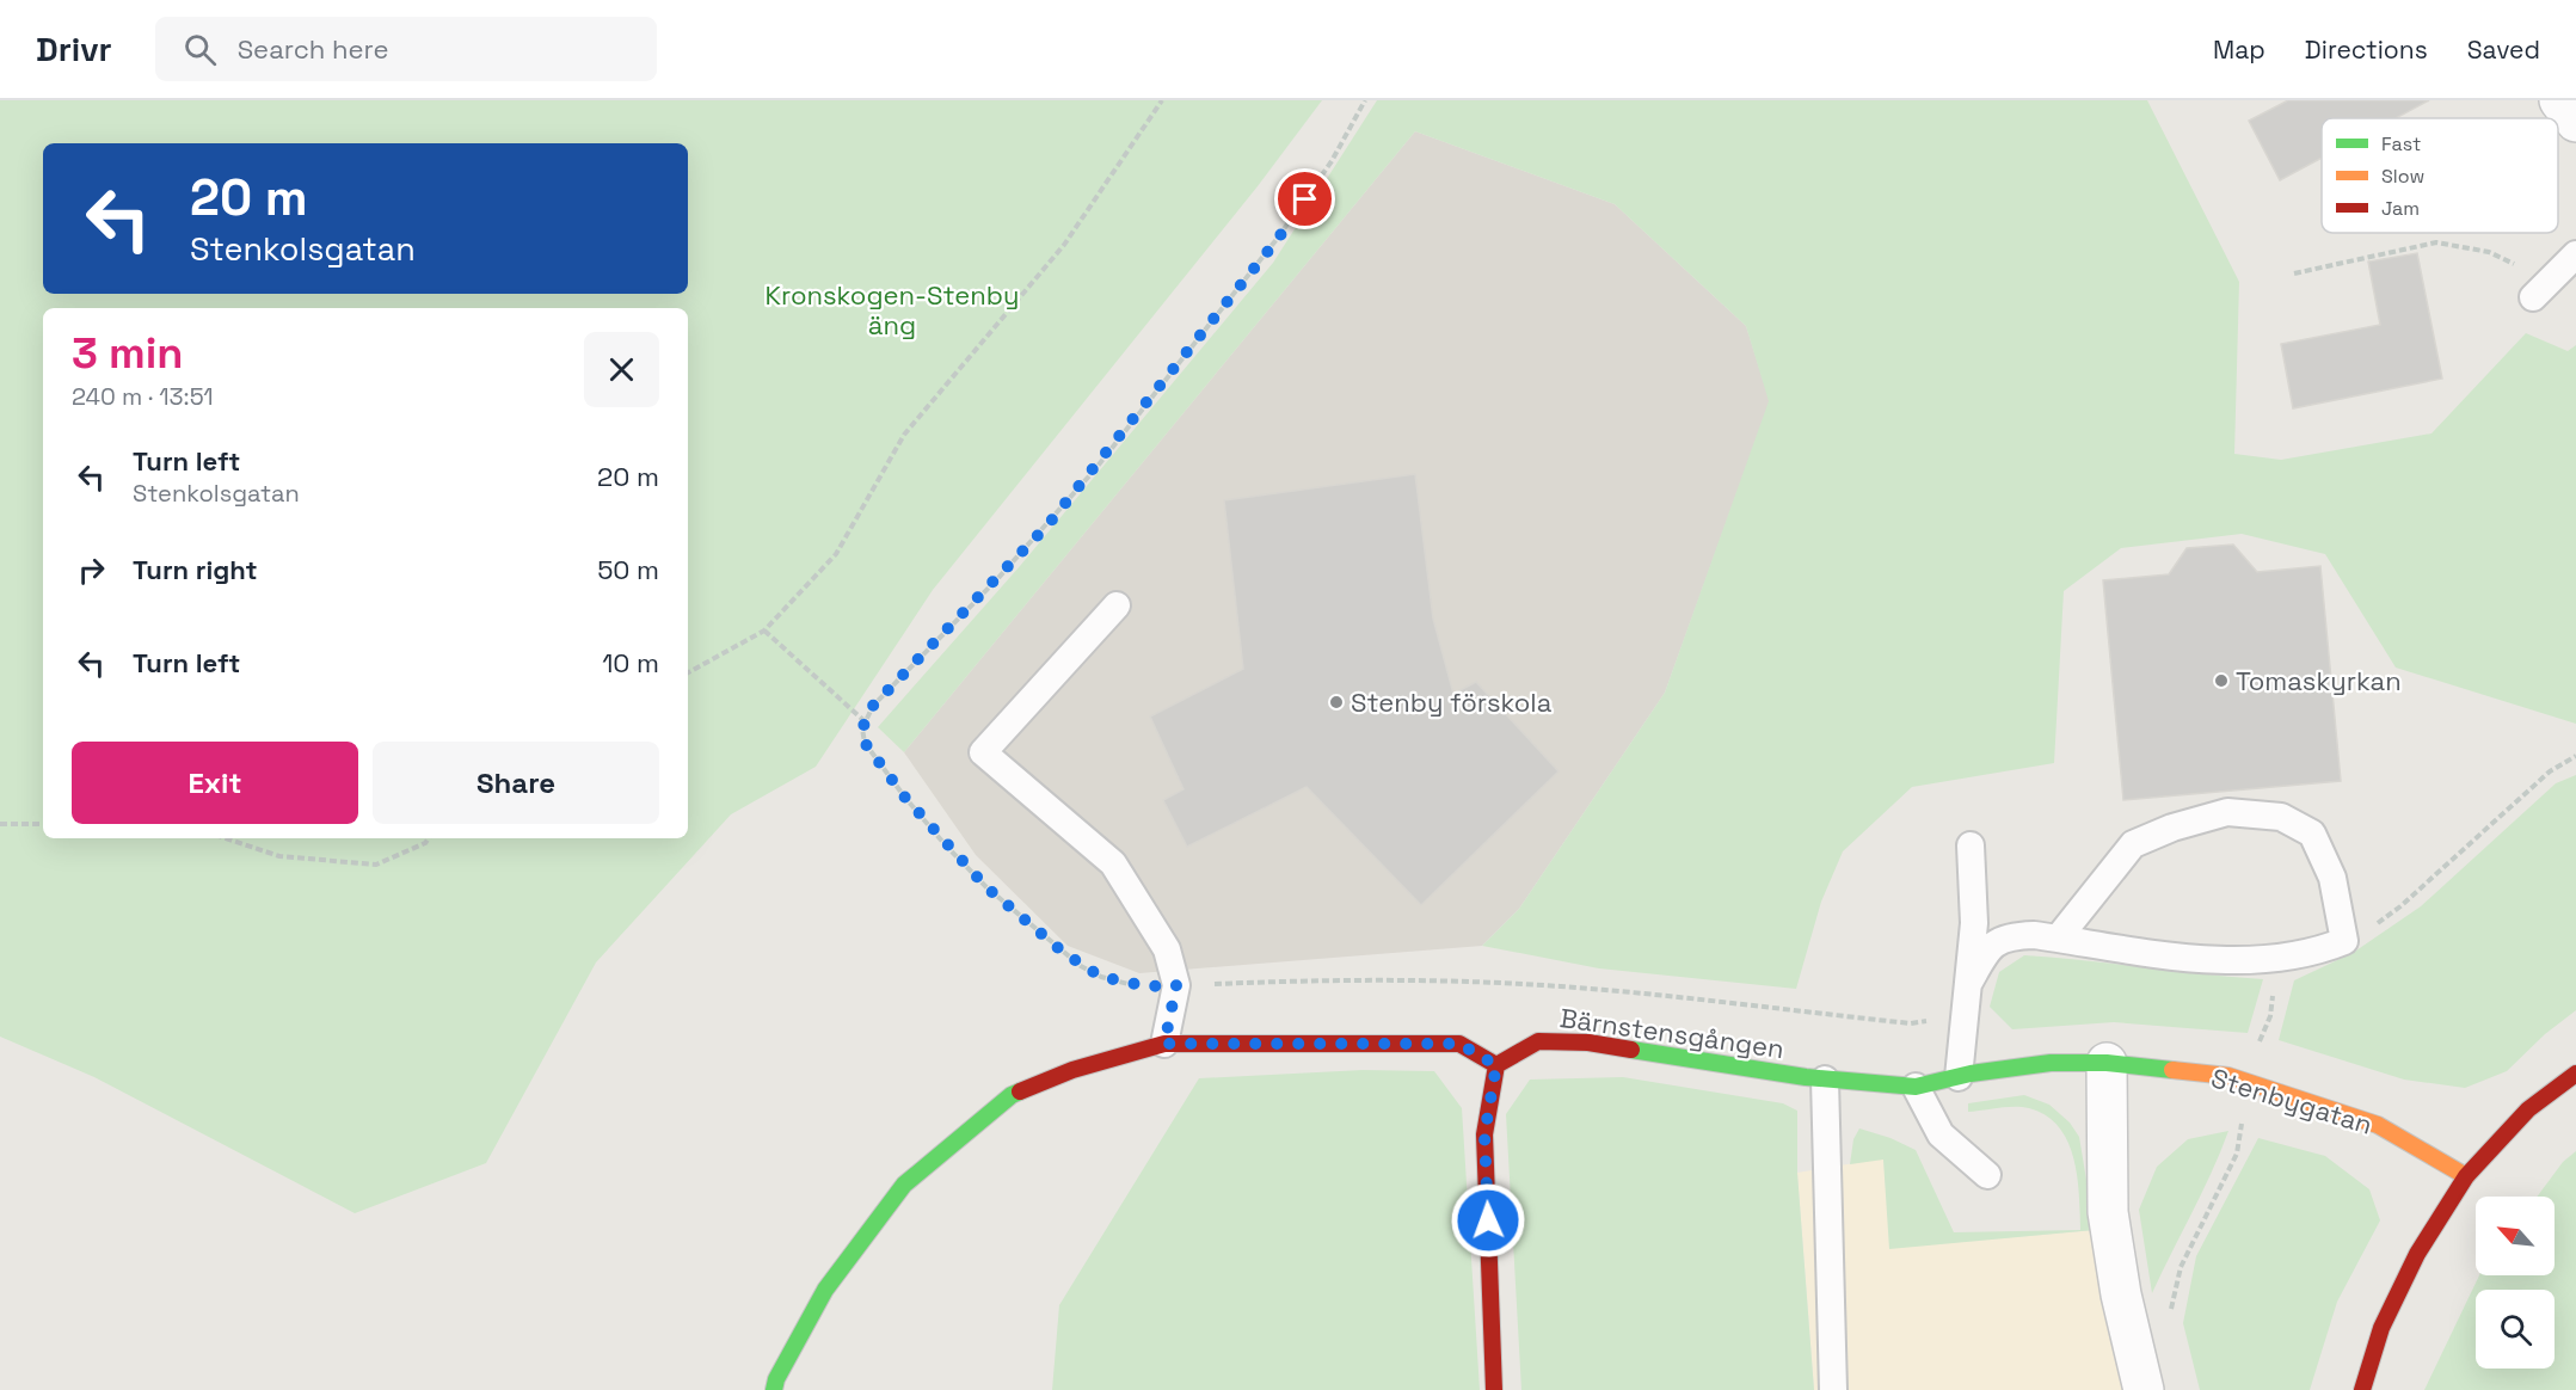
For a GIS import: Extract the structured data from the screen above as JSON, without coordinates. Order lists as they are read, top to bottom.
{
  "streets": {
    "street": ["Bärnstensgången", "Stenbygatan"]
  },
  "crossings": [
    ["Bärnstensgången", "Stenbygatan"]
  ],
  "parks": ["Kronskogen-Stenby äng"],
  "places": ["Tomaskyrkan", "Stenby förskola"],
  "legend": ["Fast", "Slow", "Jam"],
  "north": "top left",
  "page": {
    "header": "Drivr",
    "search": "Search here",
    "nav": ["Map", "Directions", "Saved"],
    "turn": ["20 m", "Stenkolsgatan"],
    "heading": ["3 min", "240 m · 13:51"],
    "list": [
      {
        "name": "Turn left",
        "note": "Stenkolsgatan",
        "value": "20 m"
      },
      {
        "name": "Turn right",
        "value": "50 m"
      },
      {
        "name": "Turn left",
        "value": "10 m"
      }
    ],
    "buttons": ["Exit", "Share"]
  }
}
